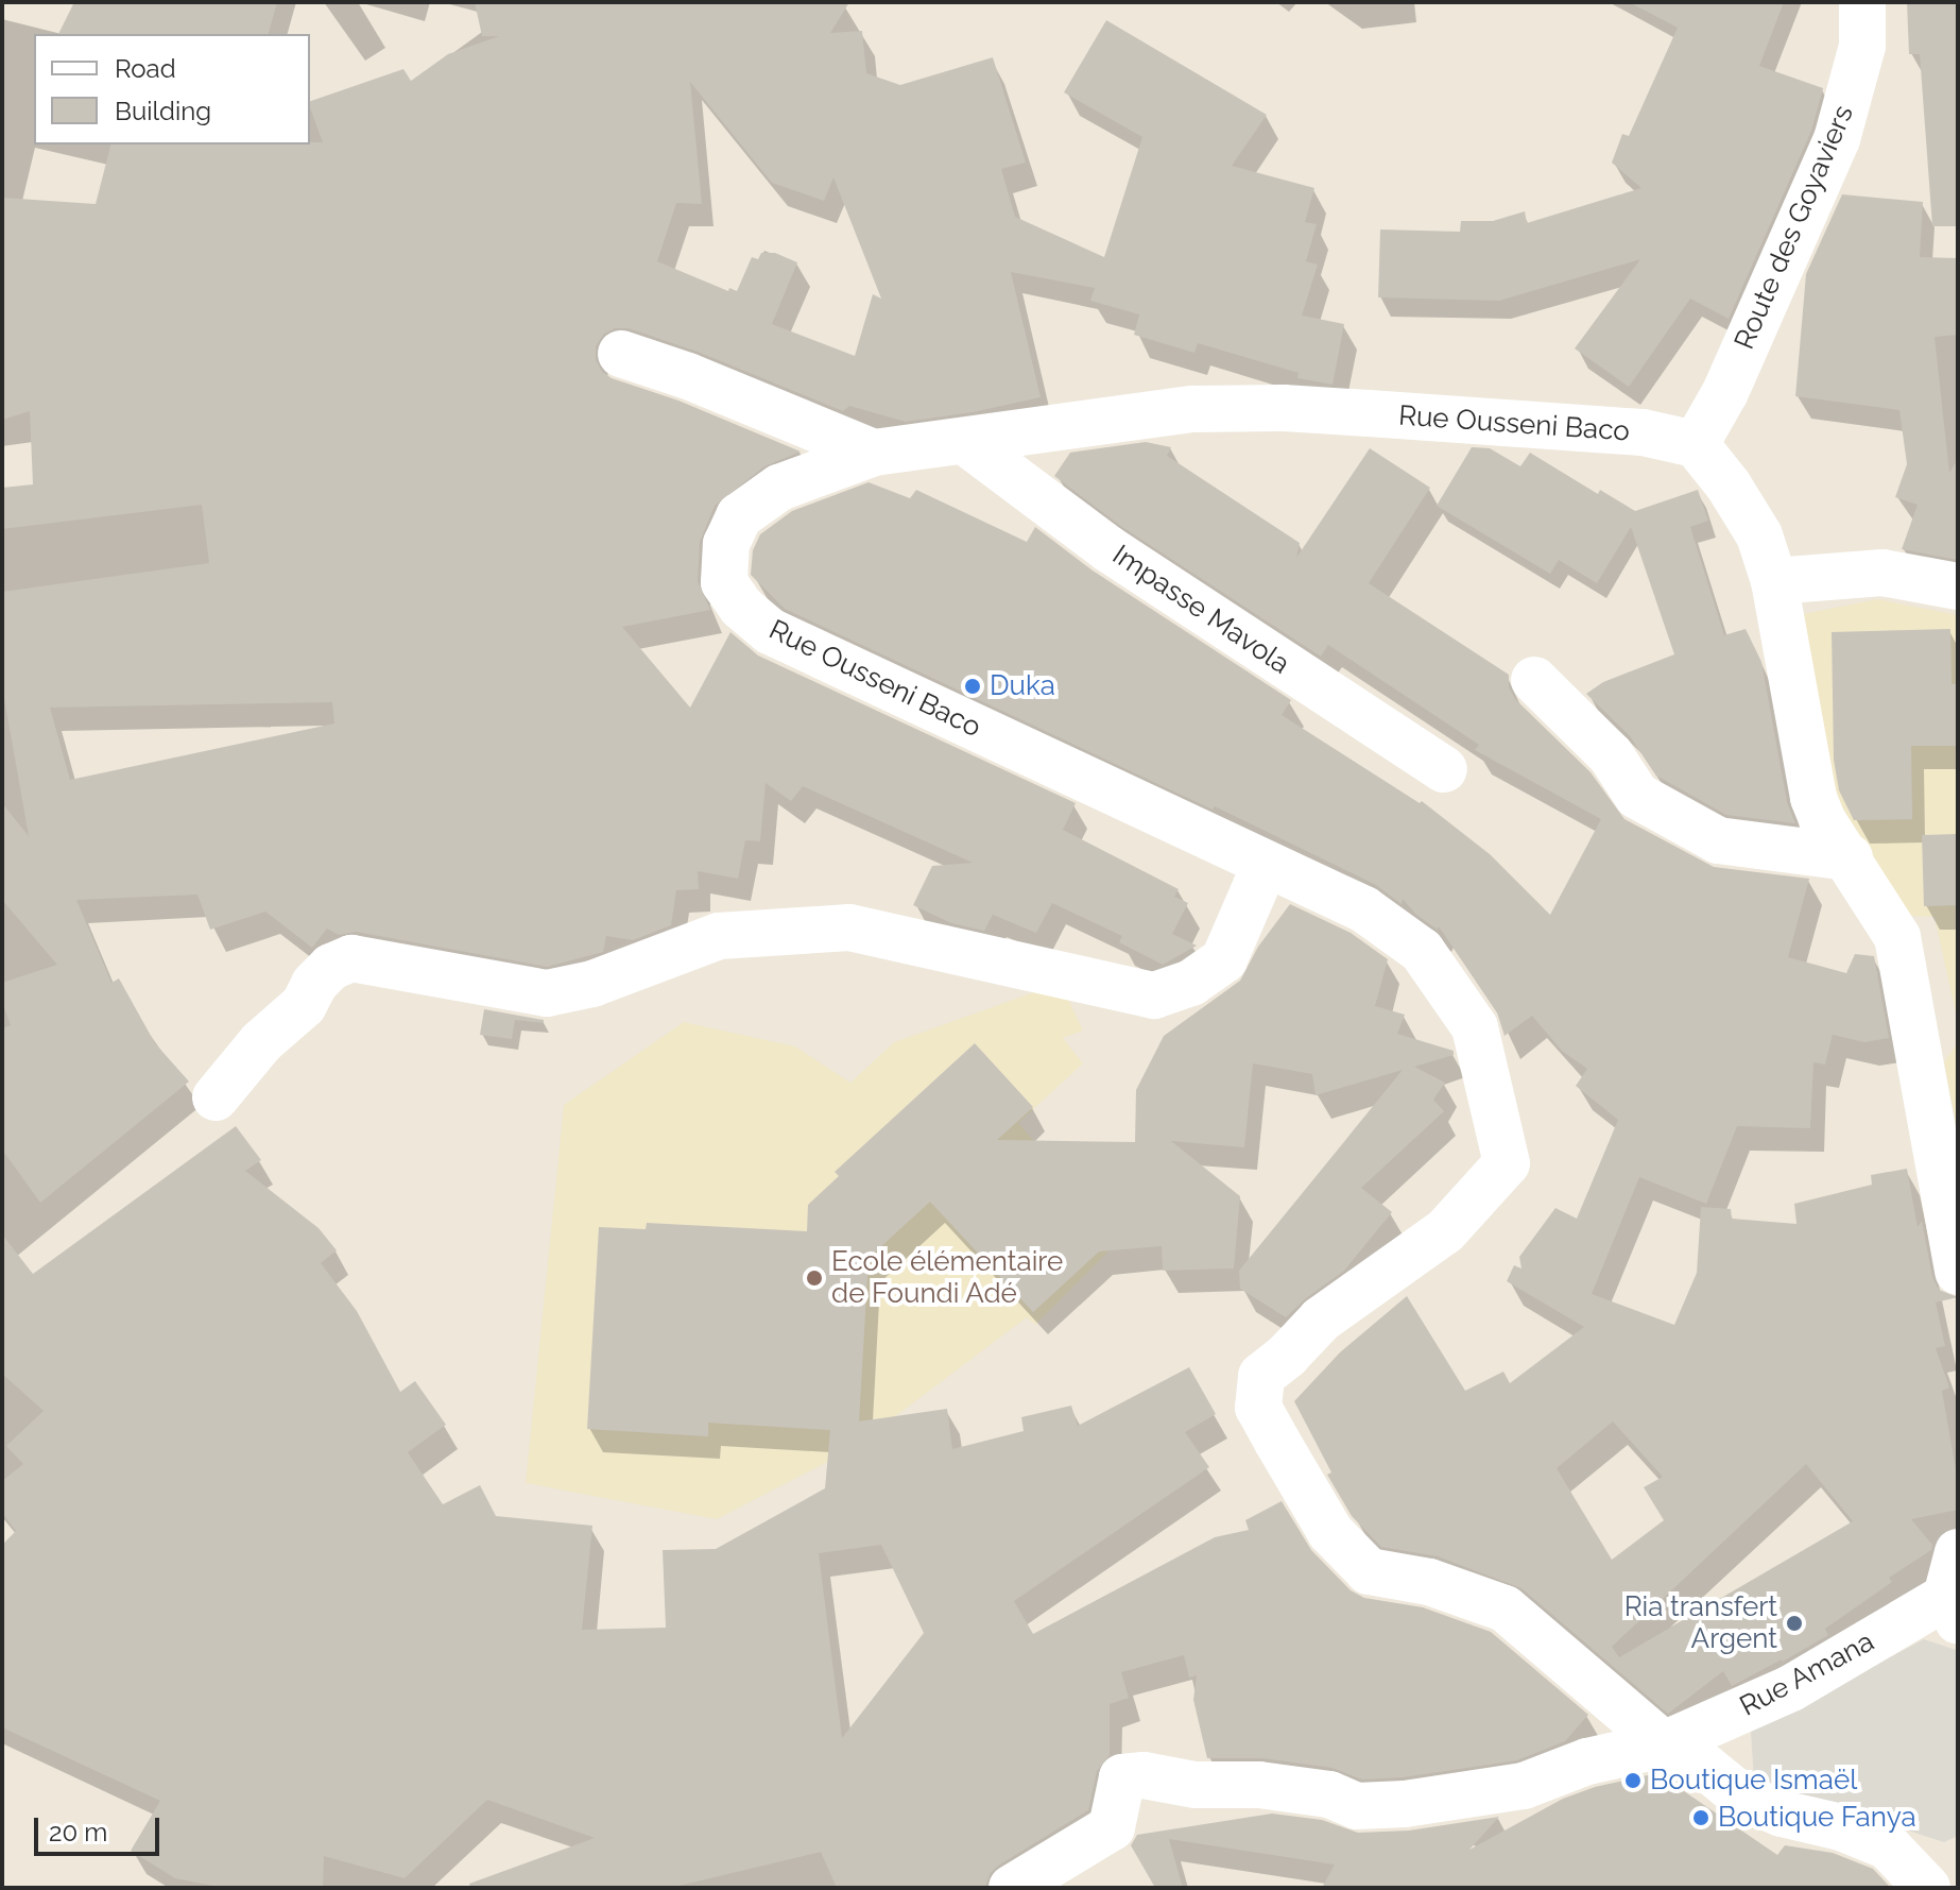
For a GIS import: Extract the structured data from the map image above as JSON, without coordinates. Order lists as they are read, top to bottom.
{
  "streets": {
    "street": [
      "Route des Goyaviers",
      "Rue Ousseni Baco",
      "Impasse Mavola",
      "Rue Amana"
    ]
  },
  "crossings": [
    ["Route des Goyaviers", "Rue Ousseni Baco"],
    ["Rue Ousseni Baco", "Impasse Mavola"],
    ["Rue Ousseni Baco", "Rue Amana"]
  ],
  "places": [
    "Duka",
    "Ecole élémentaire de Foundi Adé",
    "Ria transfert Argent",
    "Boutique Ismaël",
    "Boutique Fanya"
  ],
  "legend": ["Road", "Building"],
  "scale_bar": "20 m"
}
